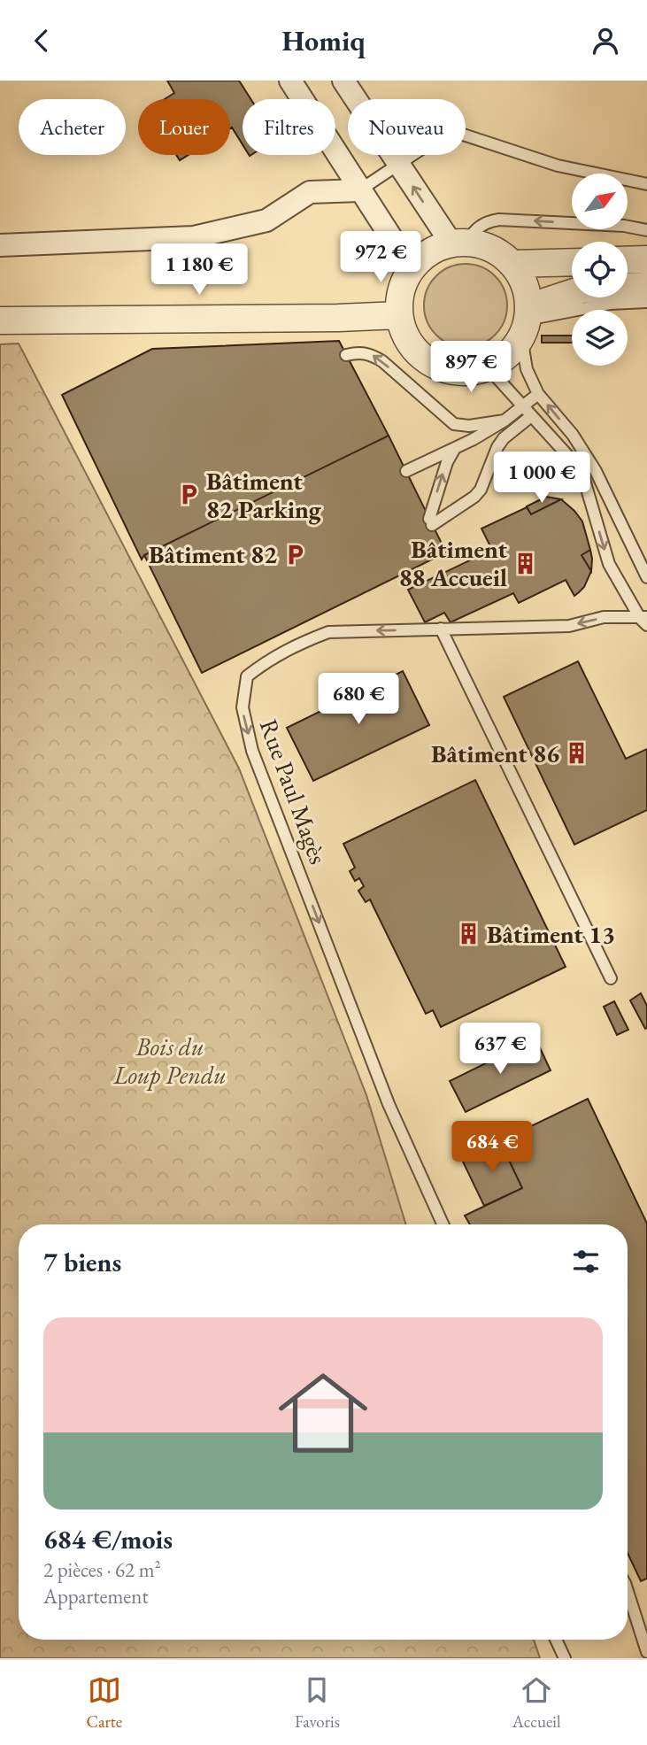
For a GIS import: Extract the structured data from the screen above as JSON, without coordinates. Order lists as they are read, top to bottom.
{
  "streets": {
    "lane": ["Rue Paul Magès"]
  },
  "parks": ["Bois du Loup Pendu"],
  "places": {
    "parking": ["Bâtiment 82 Parking", "Bâtiment 82"],
    "building": ["Bâtiment 88 Accueil", "Bâtiment 86", "Bâtiment 13"]
  },
  "north": "top right",
  "page": {
    "header": "Homiq",
    "chip": [
      "Acheter",
      "Louer",
      "Filtres",
      "Nouveau"
    ],
    "price": [
      "972 €",
      "1 180 €",
      "897 €",
      "1 000 €",
      "680 €",
      "637 €",
      "684 €"
    ],
    "heading": "7 biens",
    "list": [
      {
        "name": "684 €/mois",
        "note": "2 pièces · 62 m² · Appartement"
      }
    ],
    "tabs": ["Carte", "Favoris", "Accueil"]
  }
}
